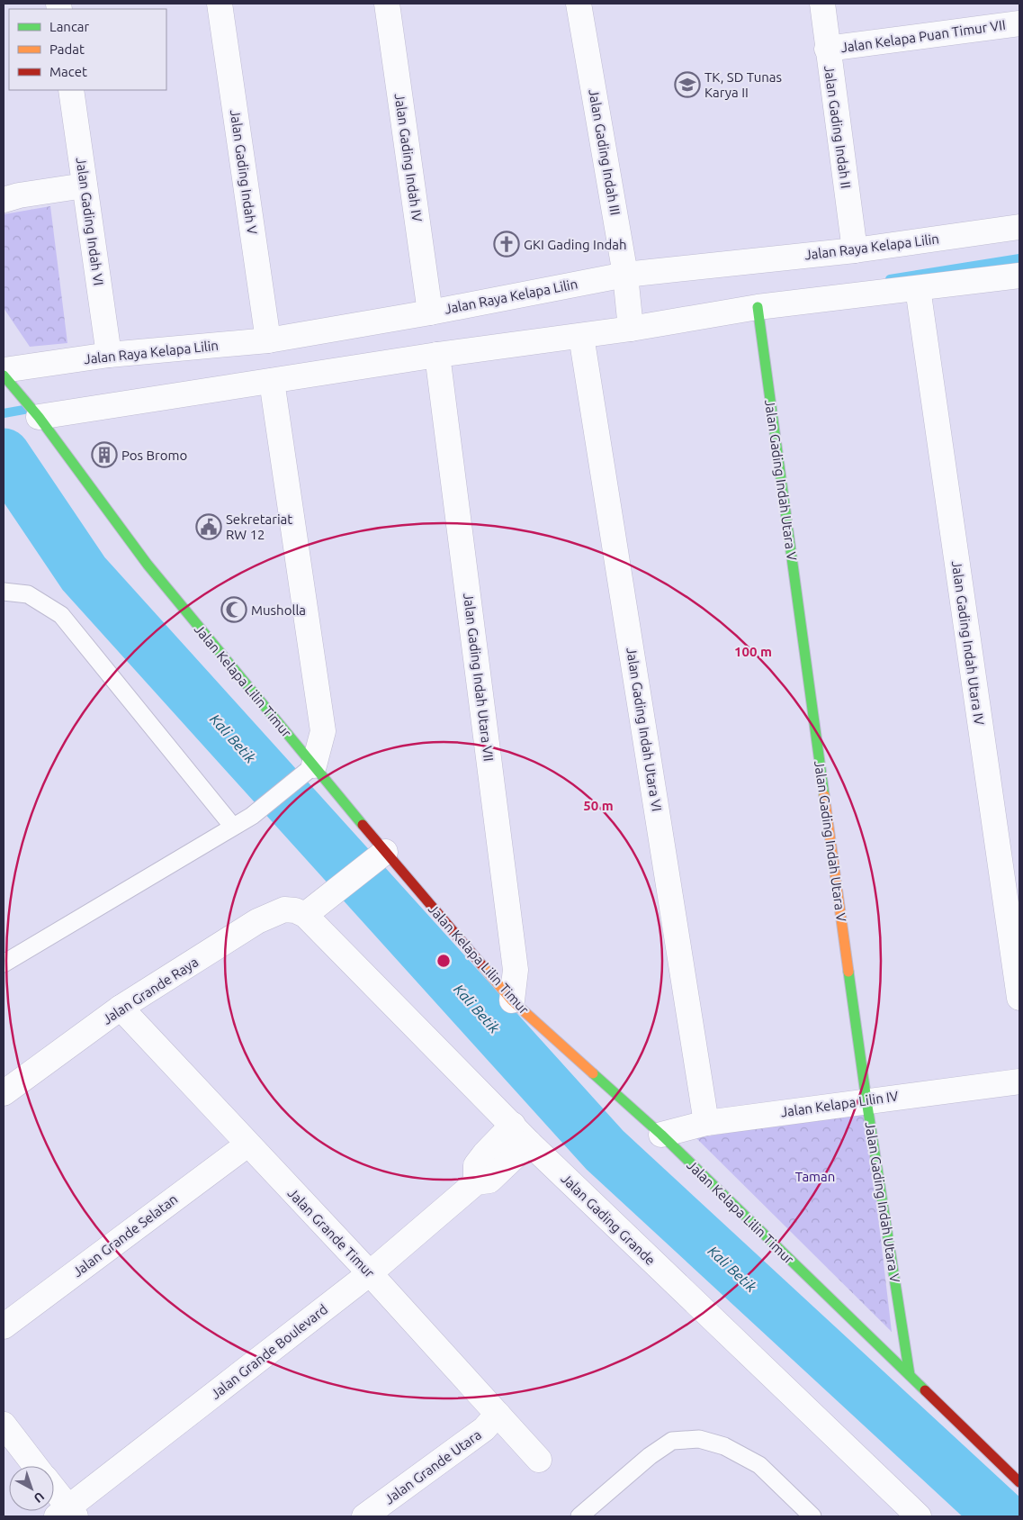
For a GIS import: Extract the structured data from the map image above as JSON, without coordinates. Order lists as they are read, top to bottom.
{
  "streets": {
    "street": [
      "Jalan Kelapa Puan Timur VII",
      "Jalan Gading Indah II",
      "Jalan Gading Indah III",
      "Jalan Gading Indah IV",
      "Jalan Gading Indah V",
      "Jalan Gading Indah VI",
      "Jalan Raya Kelapa Lilin",
      "Jalan Gading Indah Utara V",
      "Jalan Gading Indah Utara IV",
      "Jalan Gading Indah Utara VII",
      "Jalan Kelapa Lilin Timur",
      "Jalan Gading Indah Utara VI",
      "Jalan Grande Raya",
      "Jalan Kelapa Lilin IV",
      "Jalan Gading Grande",
      "Jalan Grande Timur",
      "Jalan Grande Selatan",
      "Jalan Grande Boulevard",
      "Jalan Grande Utara"
    ]
  },
  "crossings": [
    ["Jalan Kelapa Puan Timur VII", "Jalan Gading Indah II"],
    ["Jalan Gading Indah II", "Jalan Raya Kelapa Lilin"],
    ["Jalan Gading Indah III", "Jalan Raya Kelapa Lilin"],
    ["Jalan Gading Indah IV", "Jalan Raya Kelapa Lilin"],
    ["Jalan Gading Indah V", "Jalan Raya Kelapa Lilin"],
    ["Jalan Gading Indah VI", "Jalan Raya Kelapa Lilin"],
    ["Jalan Raya Kelapa Lilin", "Jalan Kelapa Lilin Timur"],
    ["Jalan Gading Indah Utara V", "Jalan Kelapa Lilin Timur"],
    ["Jalan Gading Indah Utara V", "Jalan Kelapa Lilin IV"],
    ["Jalan Gading Indah Utara VII", "Jalan Kelapa Lilin Timur"],
    ["Jalan Kelapa Lilin Timur", "Jalan Kelapa Lilin IV"],
    ["Jalan Gading Indah Utara VI", "Jalan Kelapa Lilin IV"],
    ["Jalan Grande Raya", "Jalan Gading Grande"],
    ["Jalan Grande Raya", "Jalan Grande Timur"],
    ["Jalan Gading Grande", "Jalan Grande Boulevard"],
    ["Jalan Grande Timur", "Jalan Grande Selatan"],
    ["Jalan Grande Timur", "Jalan Grande Boulevard"],
    ["Jalan Grande Timur", "Jalan Grande Utara"]
  ],
  "water": ["Kali Betik"],
  "parks": ["Taman"],
  "places": {
    "school or university": ["TK, SD Tunas Karya II"],
    "church": ["GKI Gading Indah"],
    "building": ["Pos Bromo"],
    "public building": ["Sekretariat RW 12"],
    "mosque": ["Musholla"]
  },
  "legend": ["Lancar", "Padat", "Macet"],
  "north": "bottom right",
  "rings": ["100 m", "50 m"]
}
